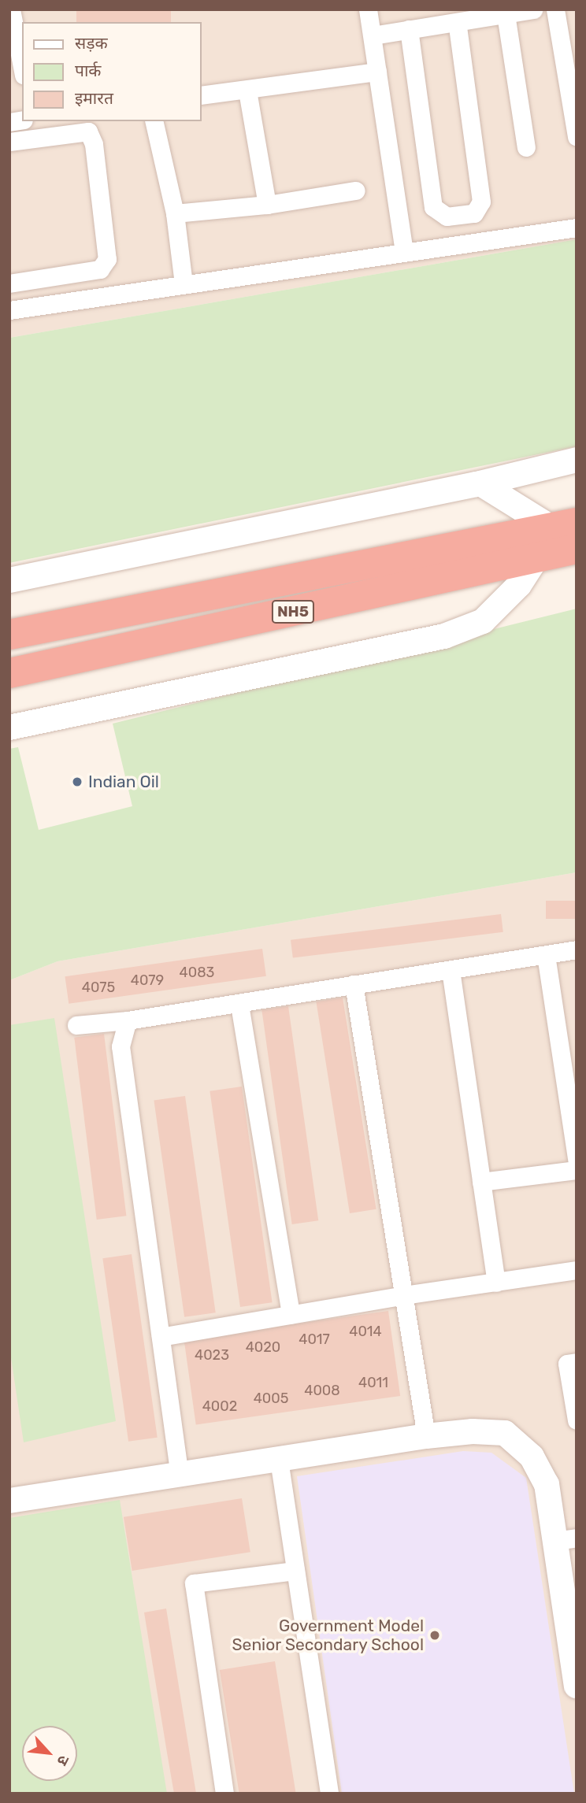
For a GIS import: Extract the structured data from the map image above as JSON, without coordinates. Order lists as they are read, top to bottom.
{
  "streets": {
    "highway": ["NH5"]
  },
  "places": ["Indian Oil", "Government Model Senior Secondary School"],
  "house_numbers": [
    "4083",
    "4079",
    "4075",
    "4014",
    "4017",
    "4020",
    "4023",
    "4011",
    "4008",
    "4005",
    "4002"
  ],
  "legend": ["सड़क", "पार्क", "इमारत"],
  "north": "bottom right"
}
